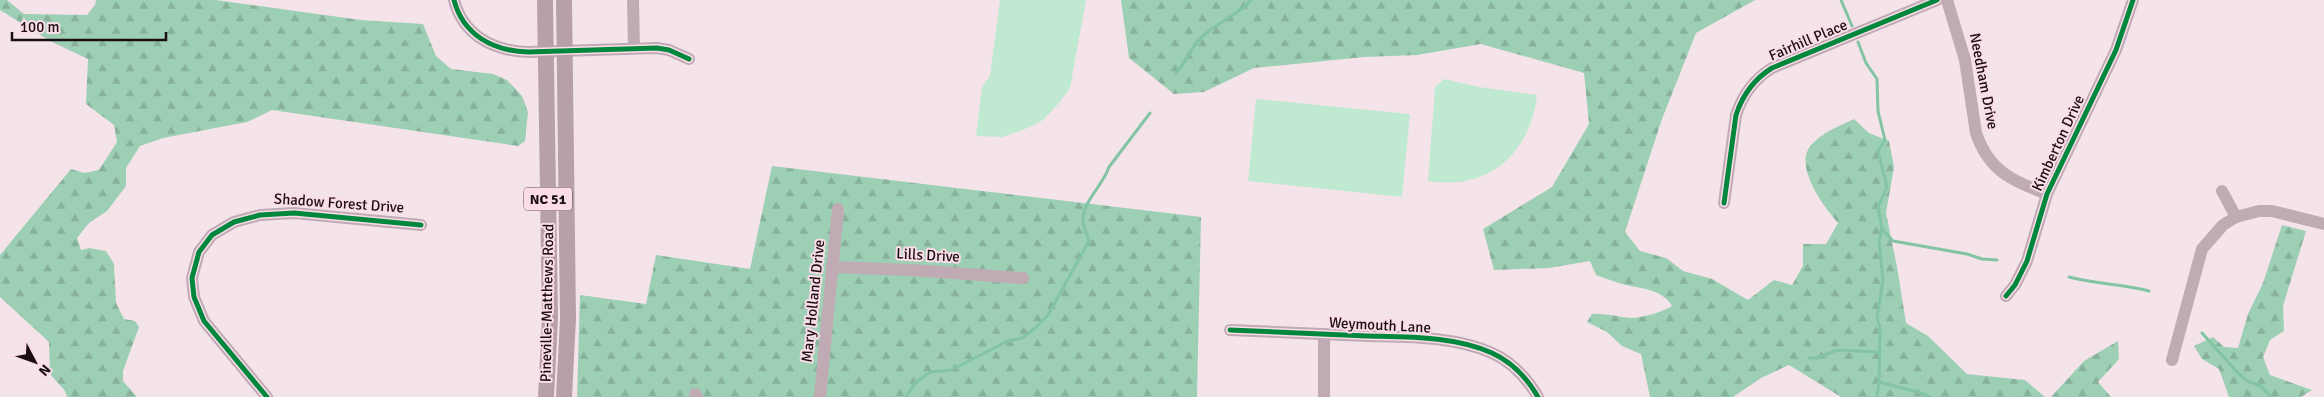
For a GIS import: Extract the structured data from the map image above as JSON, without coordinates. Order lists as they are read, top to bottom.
{
  "streets": {
    "main road": ["NC 51", "Pineville-Matthews Road"],
    "street": [
      "Fairhill Place",
      "Needham Drive",
      "Kimberton Drive",
      "Shadow Forest Drive",
      "Lills Drive",
      "Mary Holland Drive",
      "Weymouth Lane"
    ]
  },
  "crossings": [
    ["Needham Drive", "Kimberton Drive"],
    ["Lills Drive", "Mary Holland Drive"]
  ],
  "scale_bar": "100 m",
  "north": "bottom right"
}
